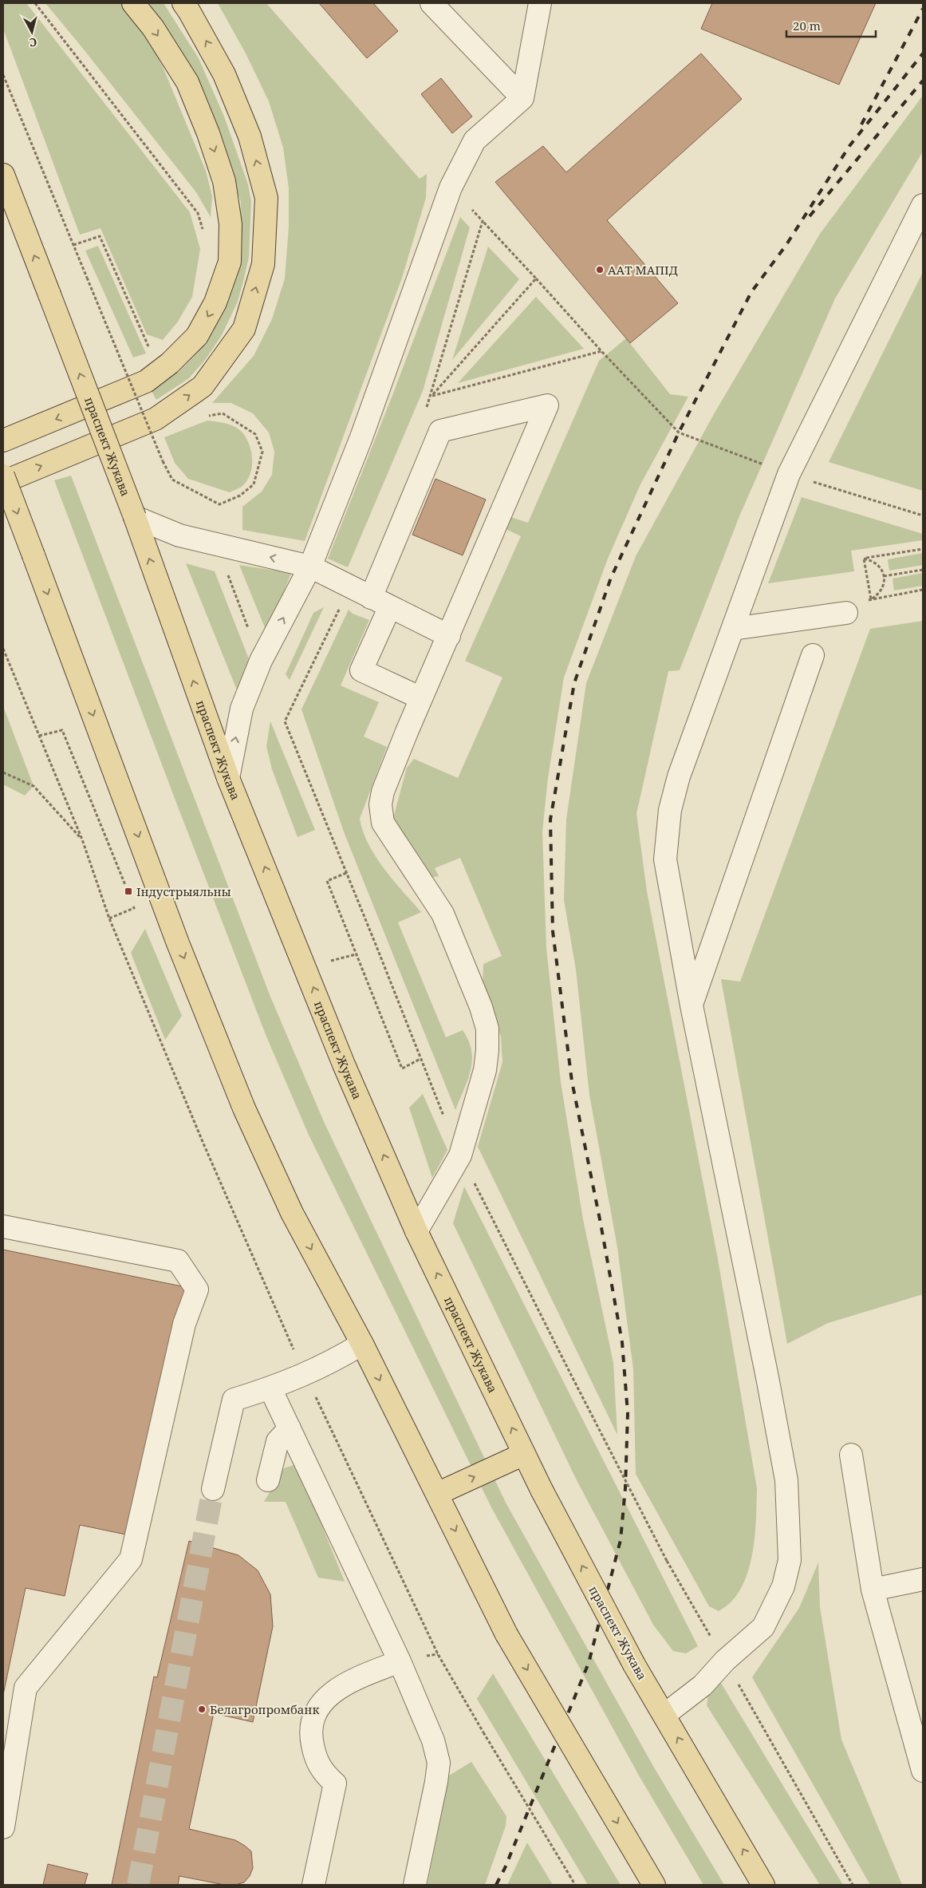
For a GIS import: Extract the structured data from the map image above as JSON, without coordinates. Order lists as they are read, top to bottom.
{
  "streets": {
    "main road": ["праспект Жукава"]
  },
  "places": {
    "other": ["ААТ МАПІД", "Белагропромбанк"],
    "transit": ["Індустрыяльны"]
  },
  "scale_bar": "20 m",
  "north": "bottom"
}
